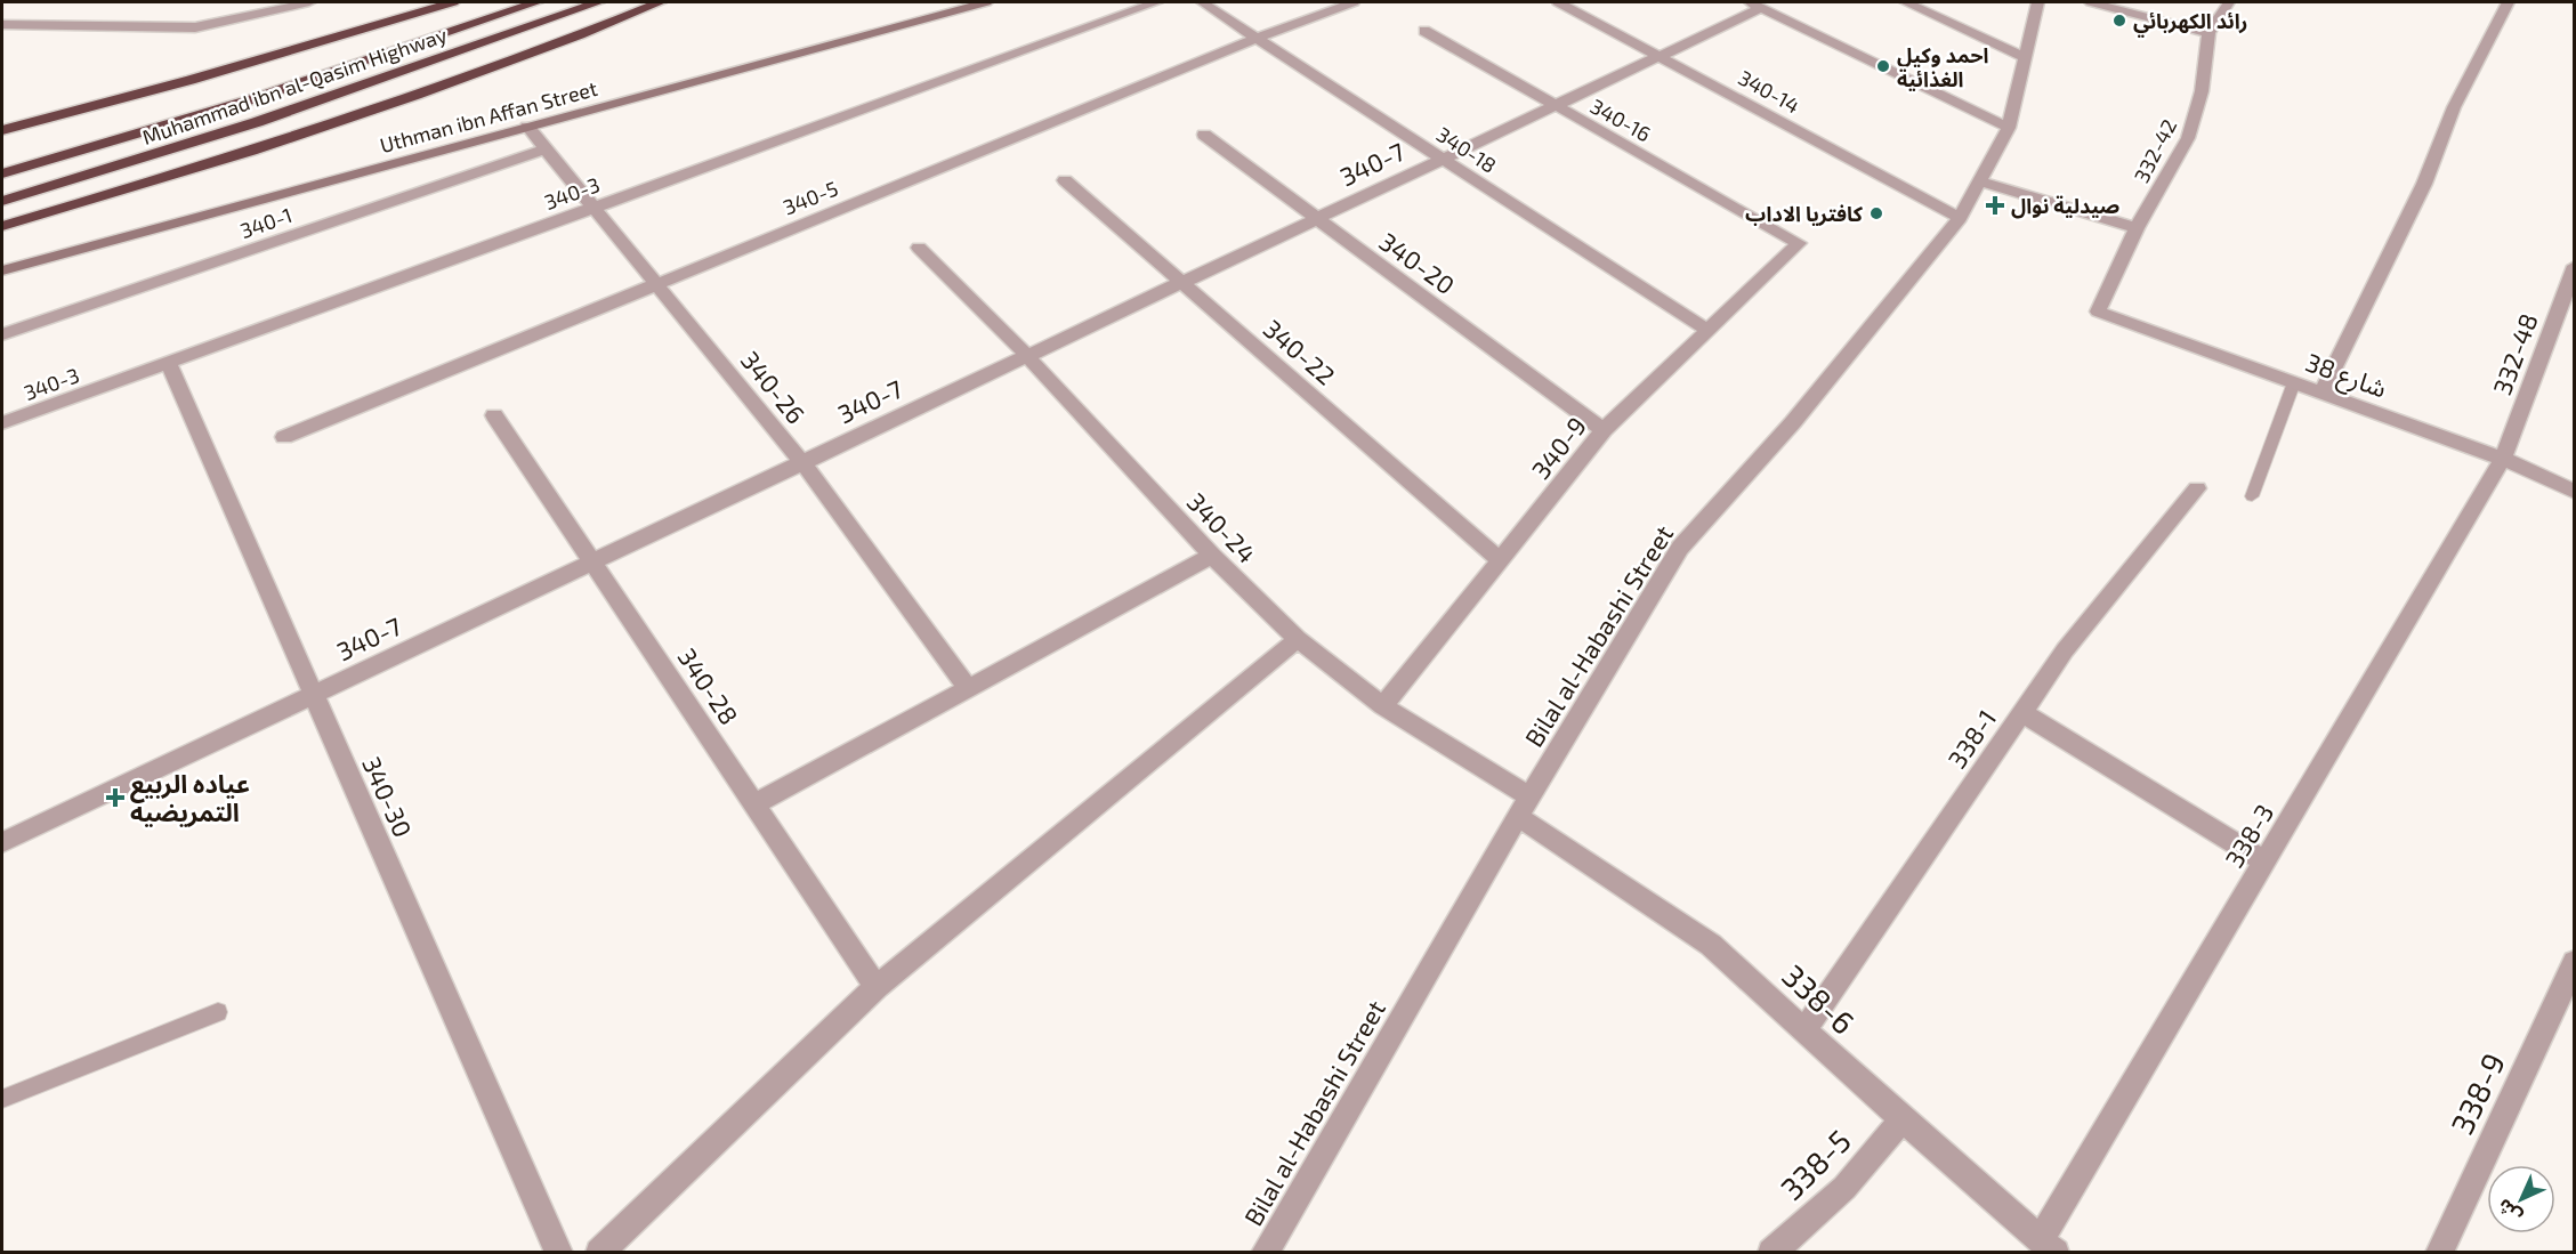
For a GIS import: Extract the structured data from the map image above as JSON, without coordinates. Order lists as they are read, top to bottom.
{
  "streets": {
    "highway": ["Muhammad ibn al-Qasim Highway"],
    "street": [
      "340-14",
      "Uthman ibn Affan Street",
      "340-16",
      "340-18",
      "332-42",
      "340-7",
      "340-3",
      "340-5",
      "340-1",
      "340-20",
      "340-22",
      "332-48",
      "شارع 38",
      "340-26",
      "340-9",
      "340-24",
      "Bilal al-Habashi Street",
      "340-28",
      "338-1",
      "340-30",
      "338-3",
      "338-6",
      "338-9",
      "338-5"
    ]
  },
  "crossings": [
    ["340-14", "340-7"],
    ["340-14", "Bilal al-Habashi Street"],
    ["Uthman ibn Affan Street", "340-26"],
    ["340-16", "340-7"],
    ["340-16", "340-9"],
    ["340-18", "340-7"],
    ["340-18", "340-5"],
    ["340-18", "340-9"],
    ["332-42", "شارع 38"],
    ["340-7", "340-20"],
    ["340-7", "340-22"],
    ["340-7", "340-26"],
    ["340-7", "340-24"],
    ["340-7", "340-28"],
    ["340-7", "340-30"],
    ["340-3", "340-26"],
    ["340-3", "340-30"],
    ["340-5", "340-26"],
    ["340-1", "340-26"],
    ["340-20", "340-9"],
    ["340-22", "340-9"],
    ["332-48", "شارع 38"],
    ["332-48", "338-3"],
    ["شارع 38", "338-3"],
    ["340-9", "340-24"],
    ["340-24", "Bilal al-Habashi Street"],
    ["340-24", "338-6"],
    ["Bilal al-Habashi Street", "338-6"],
    ["338-1", "338-6"],
    ["338-3", "338-6"],
    ["338-6", "338-5"]
  ],
  "places": {
    "other": ["رائد الكهربائي", "احمد وكيل الغذائية", "كافتريا الاداب"],
    "health": ["صيدلية نوال", "عياده الربيع التمريضيه"]
  },
  "north": "bottom left"
}
